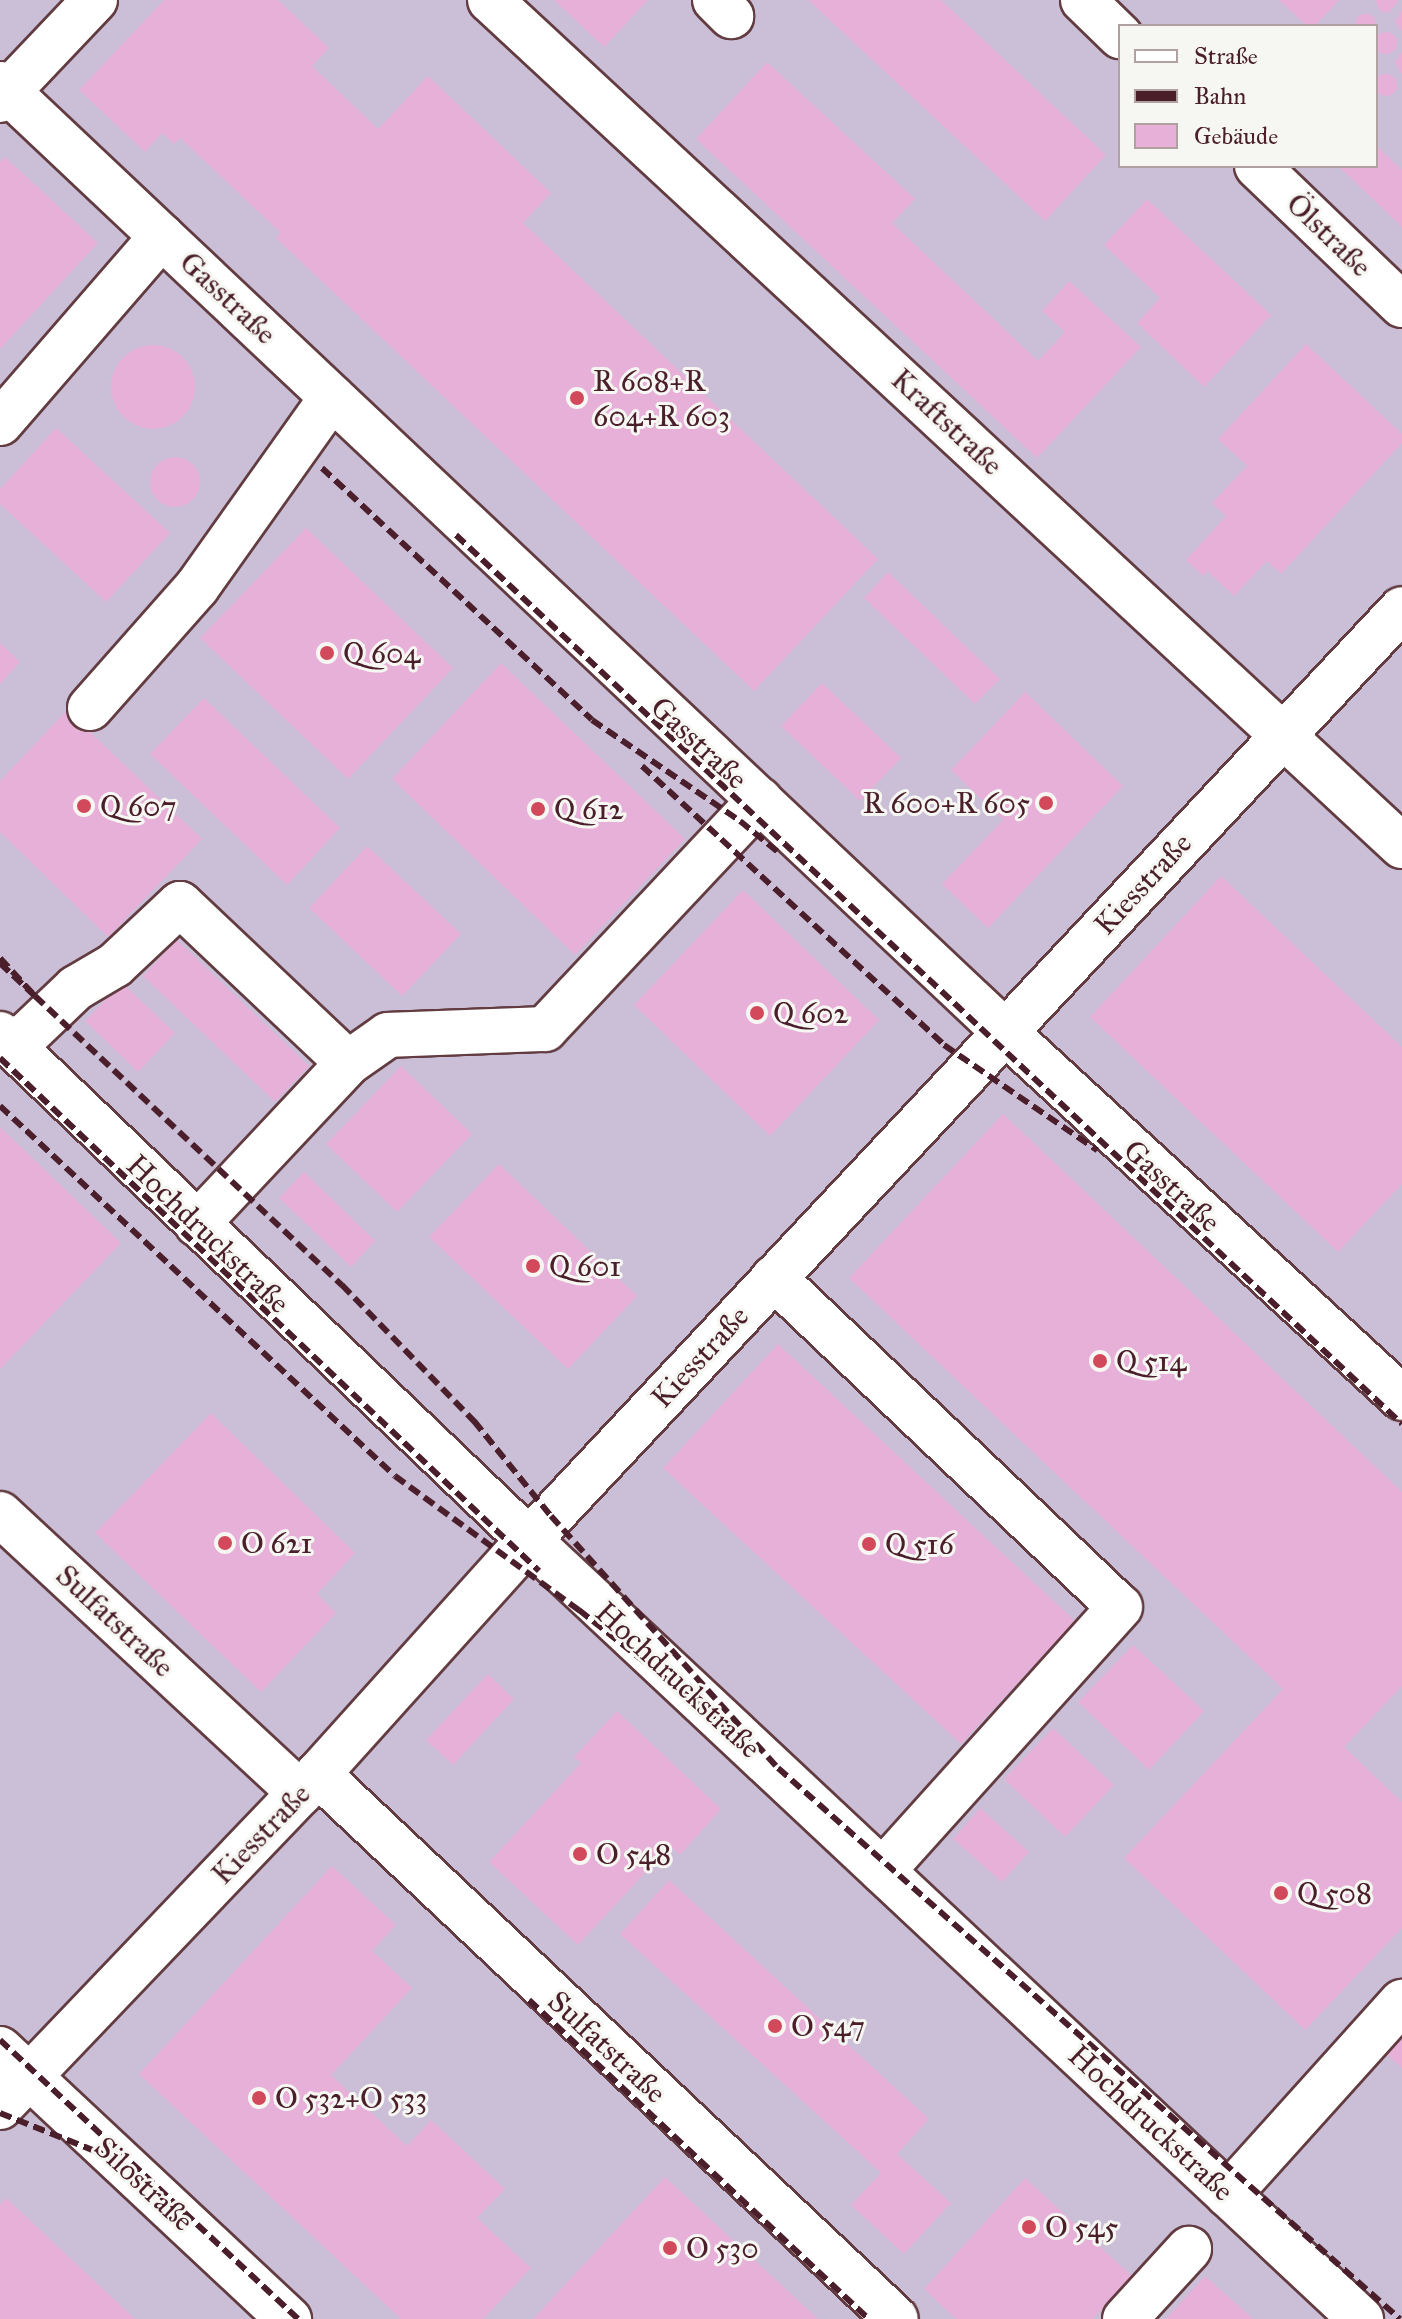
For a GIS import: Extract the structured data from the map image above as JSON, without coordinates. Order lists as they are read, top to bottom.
{
  "streets": {
    "street": [
      "Ölstraße",
      "Gasstraße",
      "Kraftstraße",
      "Kiesstraße",
      "Hochdruckstraße",
      "Sulfatstraße",
      "Silostraße"
    ]
  },
  "crossings": [
    ["Gasstraße", "Kiesstraße"],
    ["Kraftstraße", "Kiesstraße"],
    ["Kiesstraße", "Hochdruckstraße"],
    ["Kiesstraße", "Sulfatstraße"],
    ["Kiesstraße", "Silostraße"]
  ],
  "places": [
    "R 608+R 604+R 603",
    "Q 604",
    "R 600+R 605",
    "Q 607",
    "Q 612",
    "Q 602",
    "Q 601",
    "Q 514",
    "O 621",
    "Q 516",
    "O 548",
    "Q 508",
    "O 547",
    "O 532+O 533",
    "O 545",
    "O 530"
  ],
  "legend": ["Straße", "Bahn", "Gebäude"]
}
